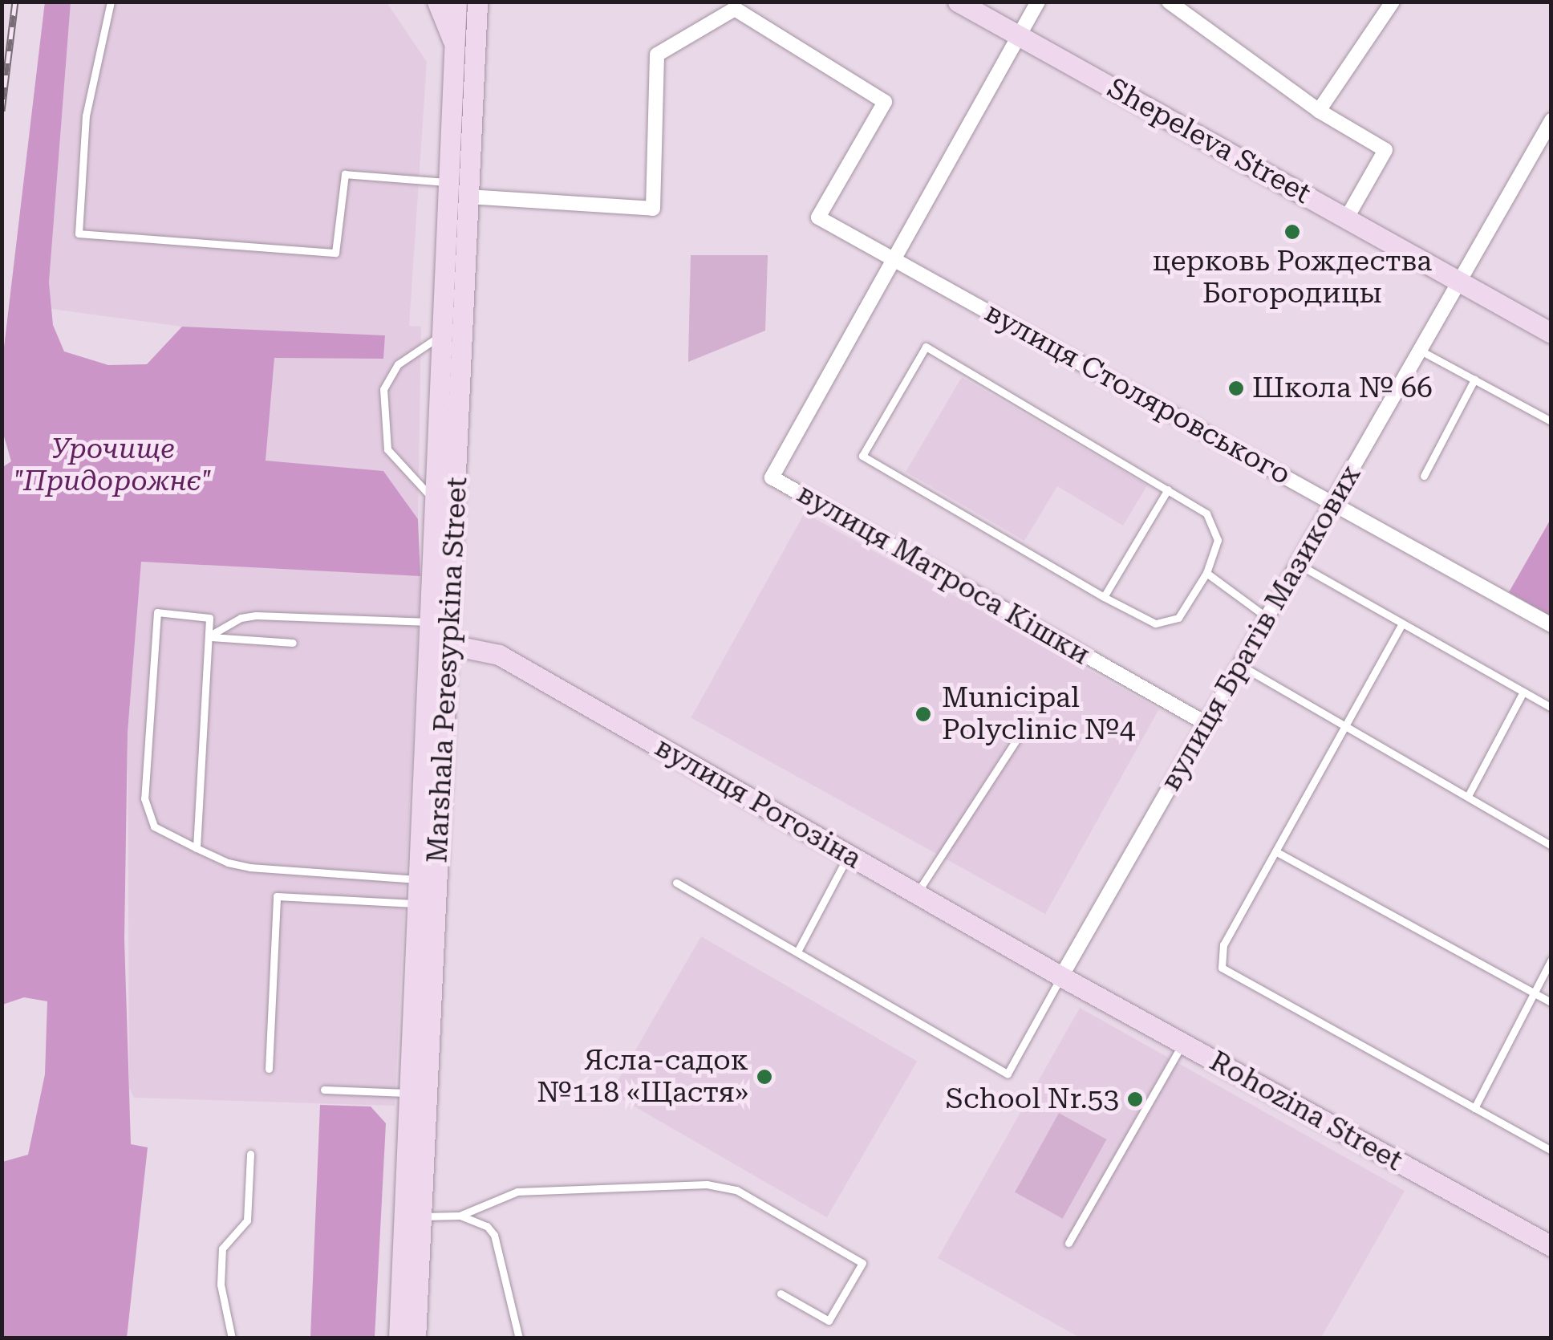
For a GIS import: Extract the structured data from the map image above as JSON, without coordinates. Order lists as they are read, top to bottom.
{
  "streets": {
    "main road": [
      "Shepeleva Street",
      "Marshala Peresypkina Street",
      "вулиця Рогозіна",
      "Rohozina Street"
    ],
    "street": ["вулиця Столяровського", "вулиця Матроса Кішки", "вулиця Братів Мазикових"]
  },
  "crossings": [
    ["Shepeleva Street", "вулиця Братів Мазикових"],
    ["вулиця Столяровського", "вулиця Матроса Кішки"],
    ["вулиця Столяровського", "вулиця Братів Мазикових"],
    ["вулиця Столяровського", "Marshala Peresypkina Street"],
    ["вулиця Матроса Кішки", "вулиця Братів Мазикових"],
    ["вулиця Братів Мазикових", "вулиця Рогозіна"],
    ["вулиця Братів Мазикових", "Rohozina Street"],
    ["Marshala Peresypkina Street", "вулиця Рогозіна"],
    ["вулиця Рогозіна", "Rohozina Street"]
  ],
  "parks": ["Урочище \"Придорожнє\""],
  "places": [
    "церковь Рождества Богородицы",
    "Школа № 66",
    "Municipal Polyclinic №4",
    "Ясла-садок №118 «Щастя»",
    "School Nr.53"
  ]
}
